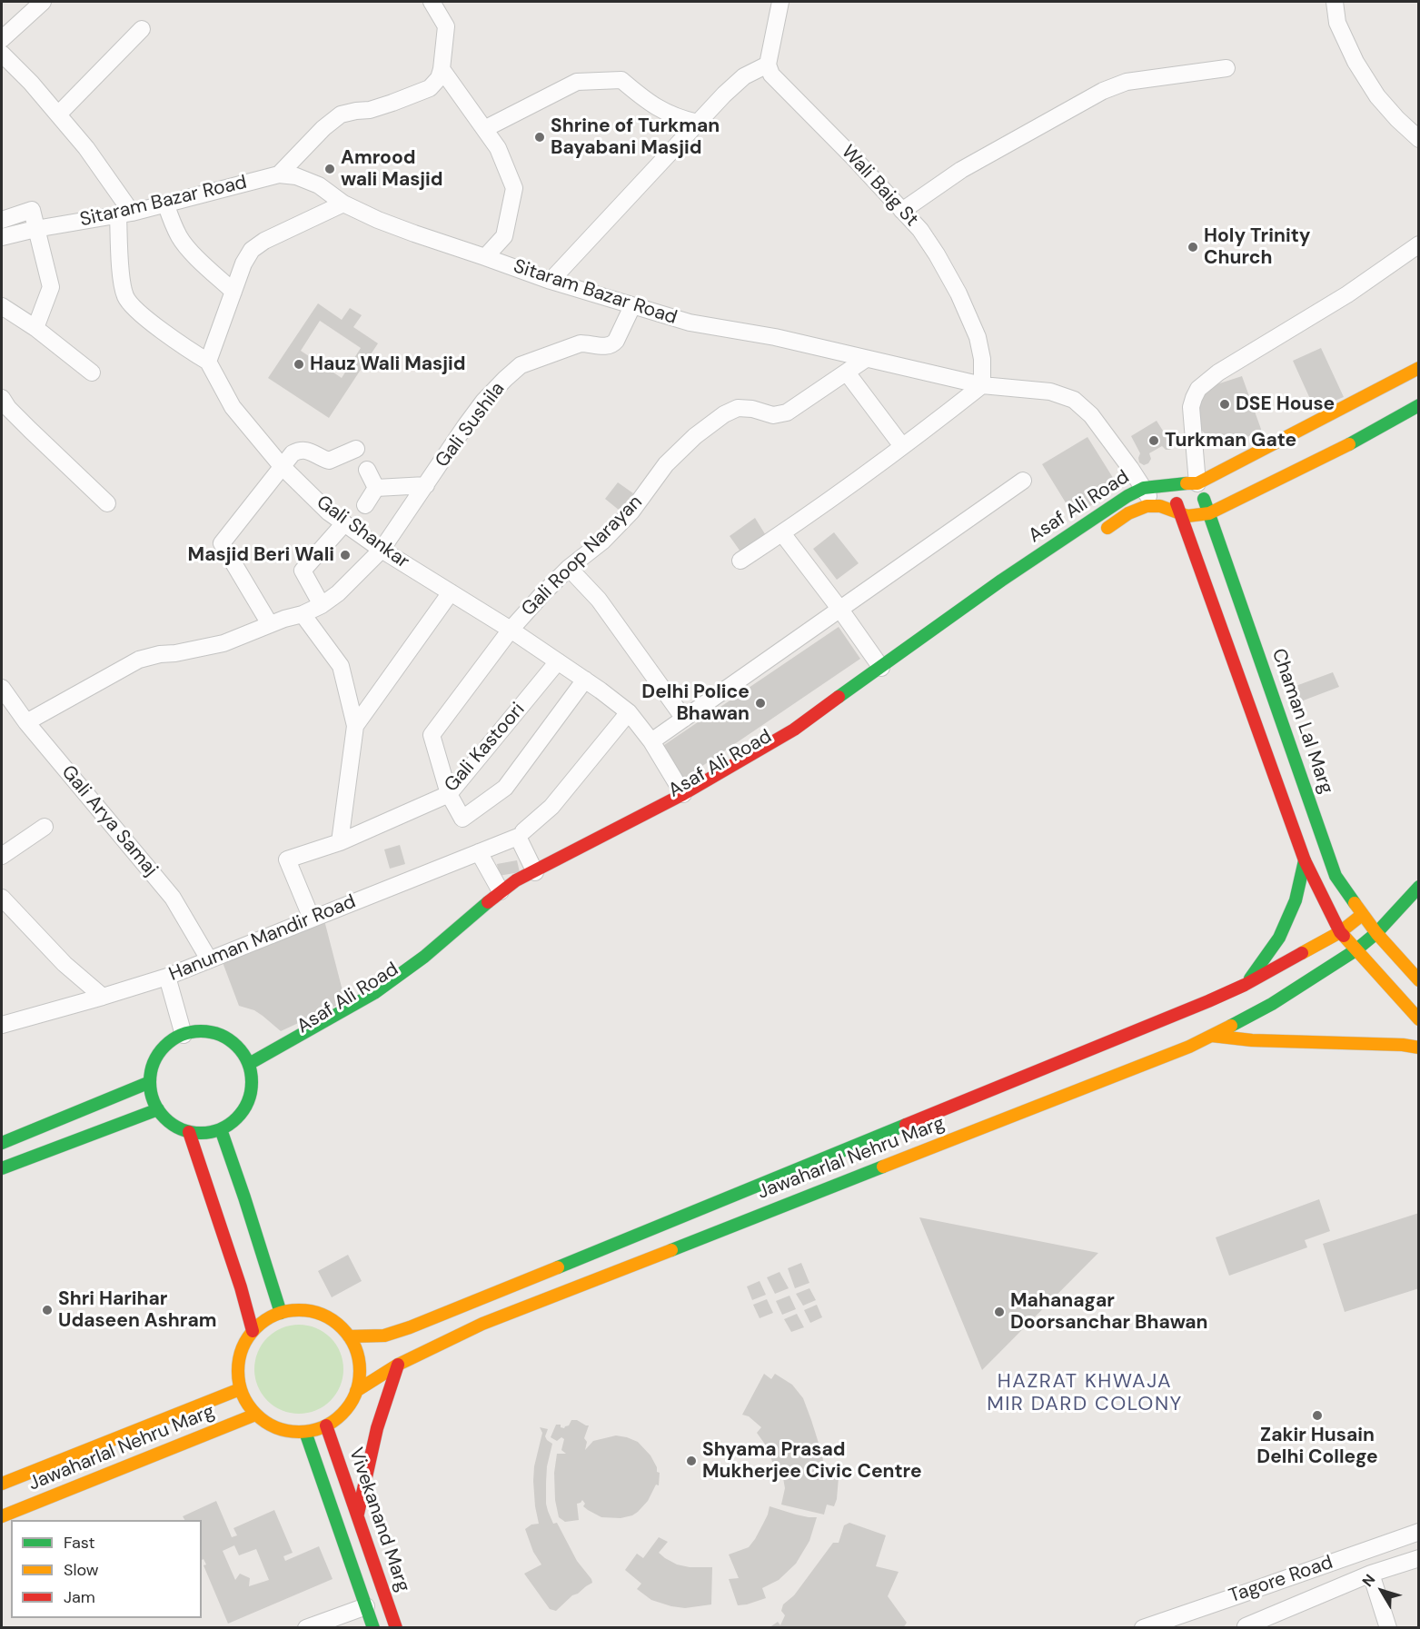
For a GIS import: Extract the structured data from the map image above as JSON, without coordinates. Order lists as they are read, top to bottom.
{
  "streets": {
    "main road": [
      "Asaf Ali Road",
      "Chaman Lal Marg",
      "Jawaharlal Nehru Marg",
      "Vivekanand Marg"
    ],
    "street": [
      "Wali Baig St",
      "Sitaram Bazar Road",
      "Gali Sushila",
      "Gali Shankar",
      "Gali Roop Narayan",
      "Gali Kastoori",
      "Gali Arya Samaj",
      "Hanuman Mandir Road",
      "Tagore Road"
    ]
  },
  "crossings": [
    ["Wali Baig St", "Sitaram Bazar Road"],
    ["Sitaram Bazar Road", "Gali Sushila"],
    ["Sitaram Bazar Road", "Asaf Ali Road"],
    ["Sitaram Bazar Road", "Gali Roop Narayan"],
    ["Gali Sushila", "Gali Shankar"],
    ["Gali Sushila", "Gali Arya Samaj"],
    ["Asaf Ali Road", "Gali Shankar"],
    ["Asaf Ali Road", "Chaman Lal Marg"],
    ["Gali Shankar", "Gali Roop Narayan"],
    ["Gali Shankar", "Gali Kastoori"],
    ["Gali Shankar", "Hanuman Mandir Road"],
    ["Gali Roop Narayan", "Gali Kastoori"],
    ["Chaman Lal Marg", "Jawaharlal Nehru Marg"],
    ["Gali Kastoori", "Hanuman Mandir Road"],
    ["Gali Arya Samaj", "Hanuman Mandir Road"],
    ["Jawaharlal Nehru Marg", "Vivekanand Marg"]
  ],
  "districts": ["HAZRAT KHWAJA MIR DARD COLONY"],
  "places": [
    "Shrine of Turkman Bayabani Masjid",
    "Amrood wali Masjid",
    "Holy Trinity Church",
    "Hauz Wali Masjid",
    "DSE House",
    "Turkman Gate",
    "Masjid Beri Wali",
    "Delhi Police Bhawan",
    "Shri Harihar Udaseen Ashram",
    "Mahanagar Doorsanchar Bhawan",
    "Zakir Husain Delhi College",
    "Shyama Prasad Mukherjee Civic Centre"
  ],
  "legend": ["Fast", "Slow", "Jam"],
  "north": "top left"
}
